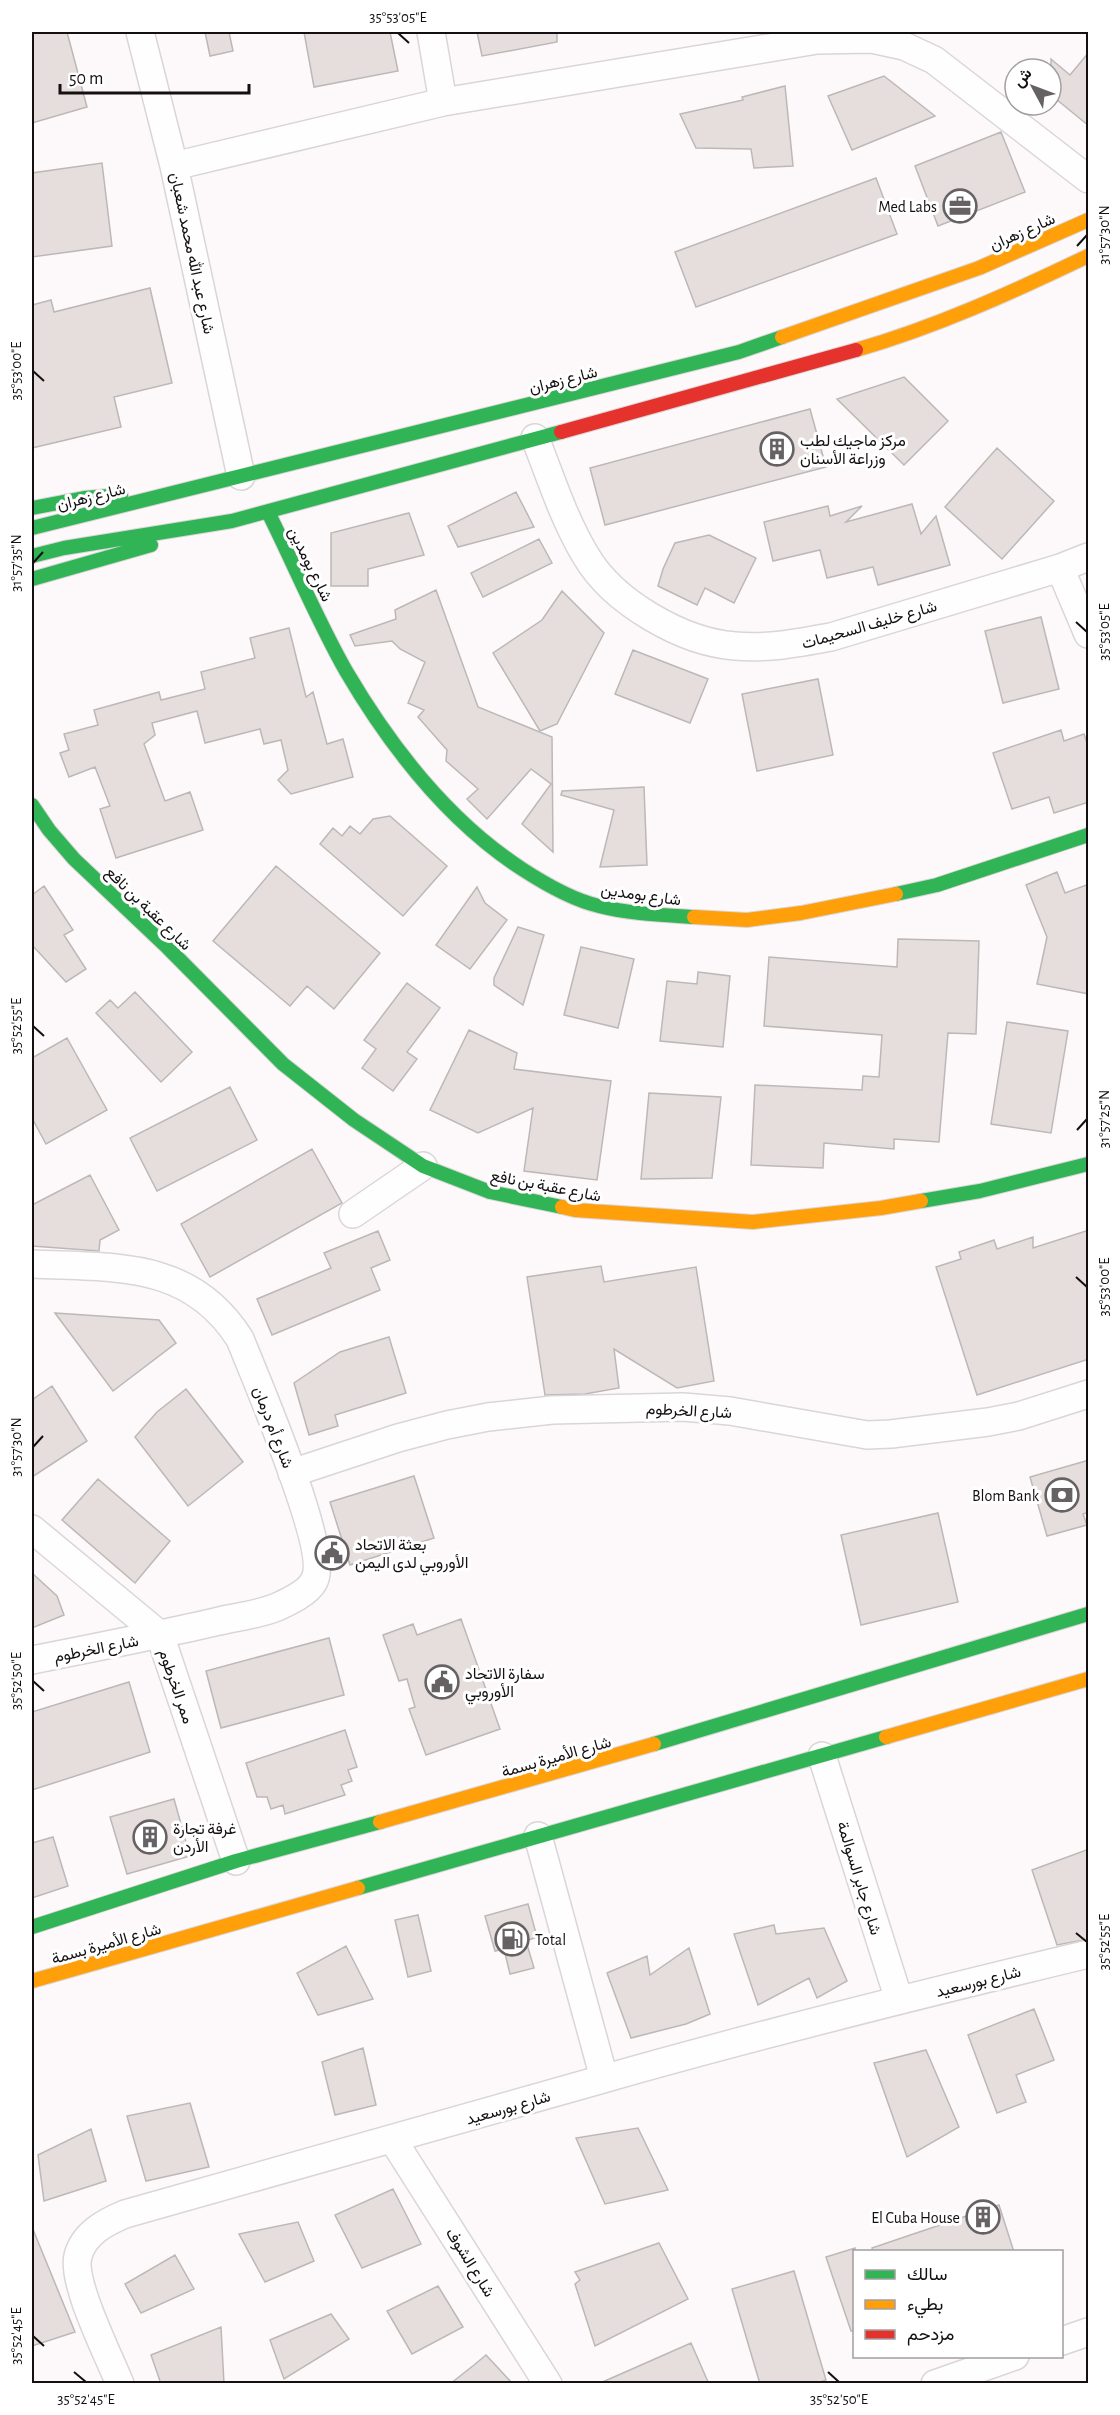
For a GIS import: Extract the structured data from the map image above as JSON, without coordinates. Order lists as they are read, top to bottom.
{
  "streets": {
    "main road": [
      "شارع زهران",
      "شارع بومدين",
      "شارع عقبة بن نافع",
      "شارع الأميرة بسمة"
    ],
    "street": [
      "شارع عبد الله محمد شعبان",
      "شارع خليف السحيمات",
      "شارع الخرطوم",
      "شارع أم درمان",
      "ممر الخرطوم",
      "شارع جابر السوالمة",
      "شارع بورسعيد",
      "شارع الشوف"
    ]
  },
  "crossings": [
    ["شارع زهران", "شارع عبد الله محمد شعبان"],
    ["شارع الخرطوم", "شارع أم درمان"],
    ["شارع الخرطوم", "ممر الخرطوم"],
    ["شارع أم درمان", "ممر الخرطوم"],
    ["ممر الخرطوم", "شارع الأميرة بسمة"],
    ["شارع الأميرة بسمة", "شارع جابر السوالمة"],
    ["شارع جابر السوالمة", "شارع بورسعيد"],
    ["شارع بورسعيد", "شارع الشوف"]
  ],
  "places": {
    "office": ["Med Labs"],
    "building": ["مركز ماجيك لطب وزراعة الأسنان", "غرفة تجارة الأردن", "El Cuba House"],
    "bank": ["Blom Bank"],
    "public building": ["بعثة الاتحاد الأوروبي لدى اليمن", "سفارة الاتحاد الأوروبي"],
    "fuel station": ["Total"]
  },
  "legend": ["سالك", "بطيء", "مزدحم"],
  "scale_bar": "50 m",
  "north": "top left",
  "coordinates": [
    "35°53'05\"E",
    "31°57'30\"N",
    "35°53'00\"E",
    "31°57'35\"N",
    "35°52'55\"E",
    "31°57'25\"N",
    "35°52'50\"E",
    "35°52'45\"E"
  ]
}
